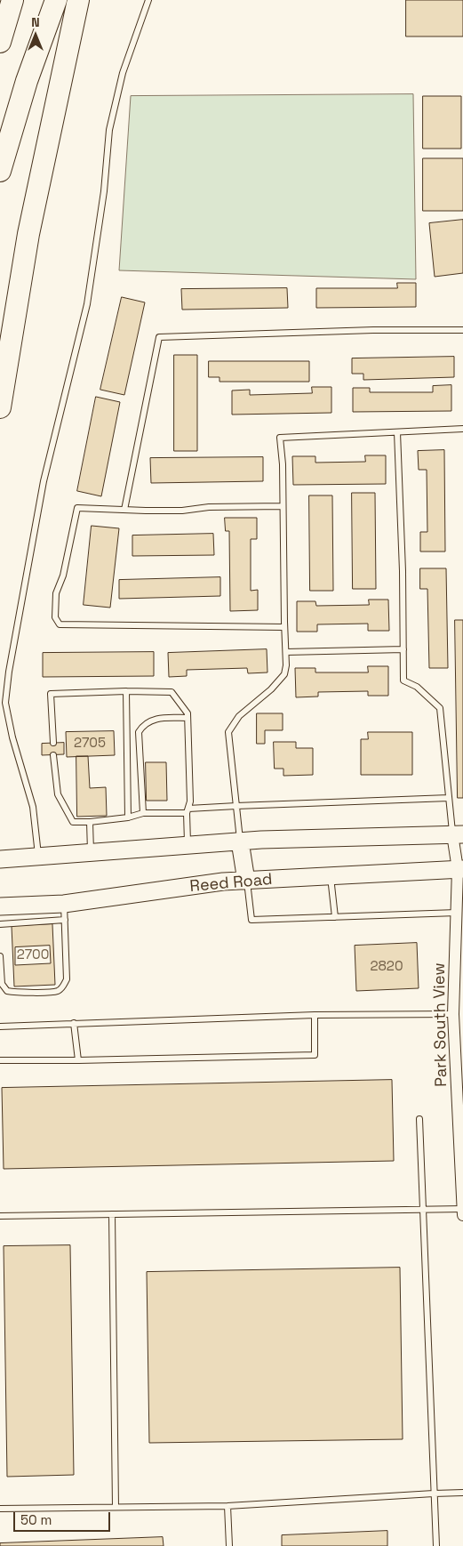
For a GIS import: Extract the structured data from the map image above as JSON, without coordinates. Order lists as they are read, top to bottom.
{
  "streets": {
    "street": ["Reed Road", "Park South View"]
  },
  "crossings": [
    ["Reed Road", "Park South View"]
  ],
  "house_numbers": ["2705", "2700", "2820"],
  "scale_bar": "50 m",
  "north": "top"
}
